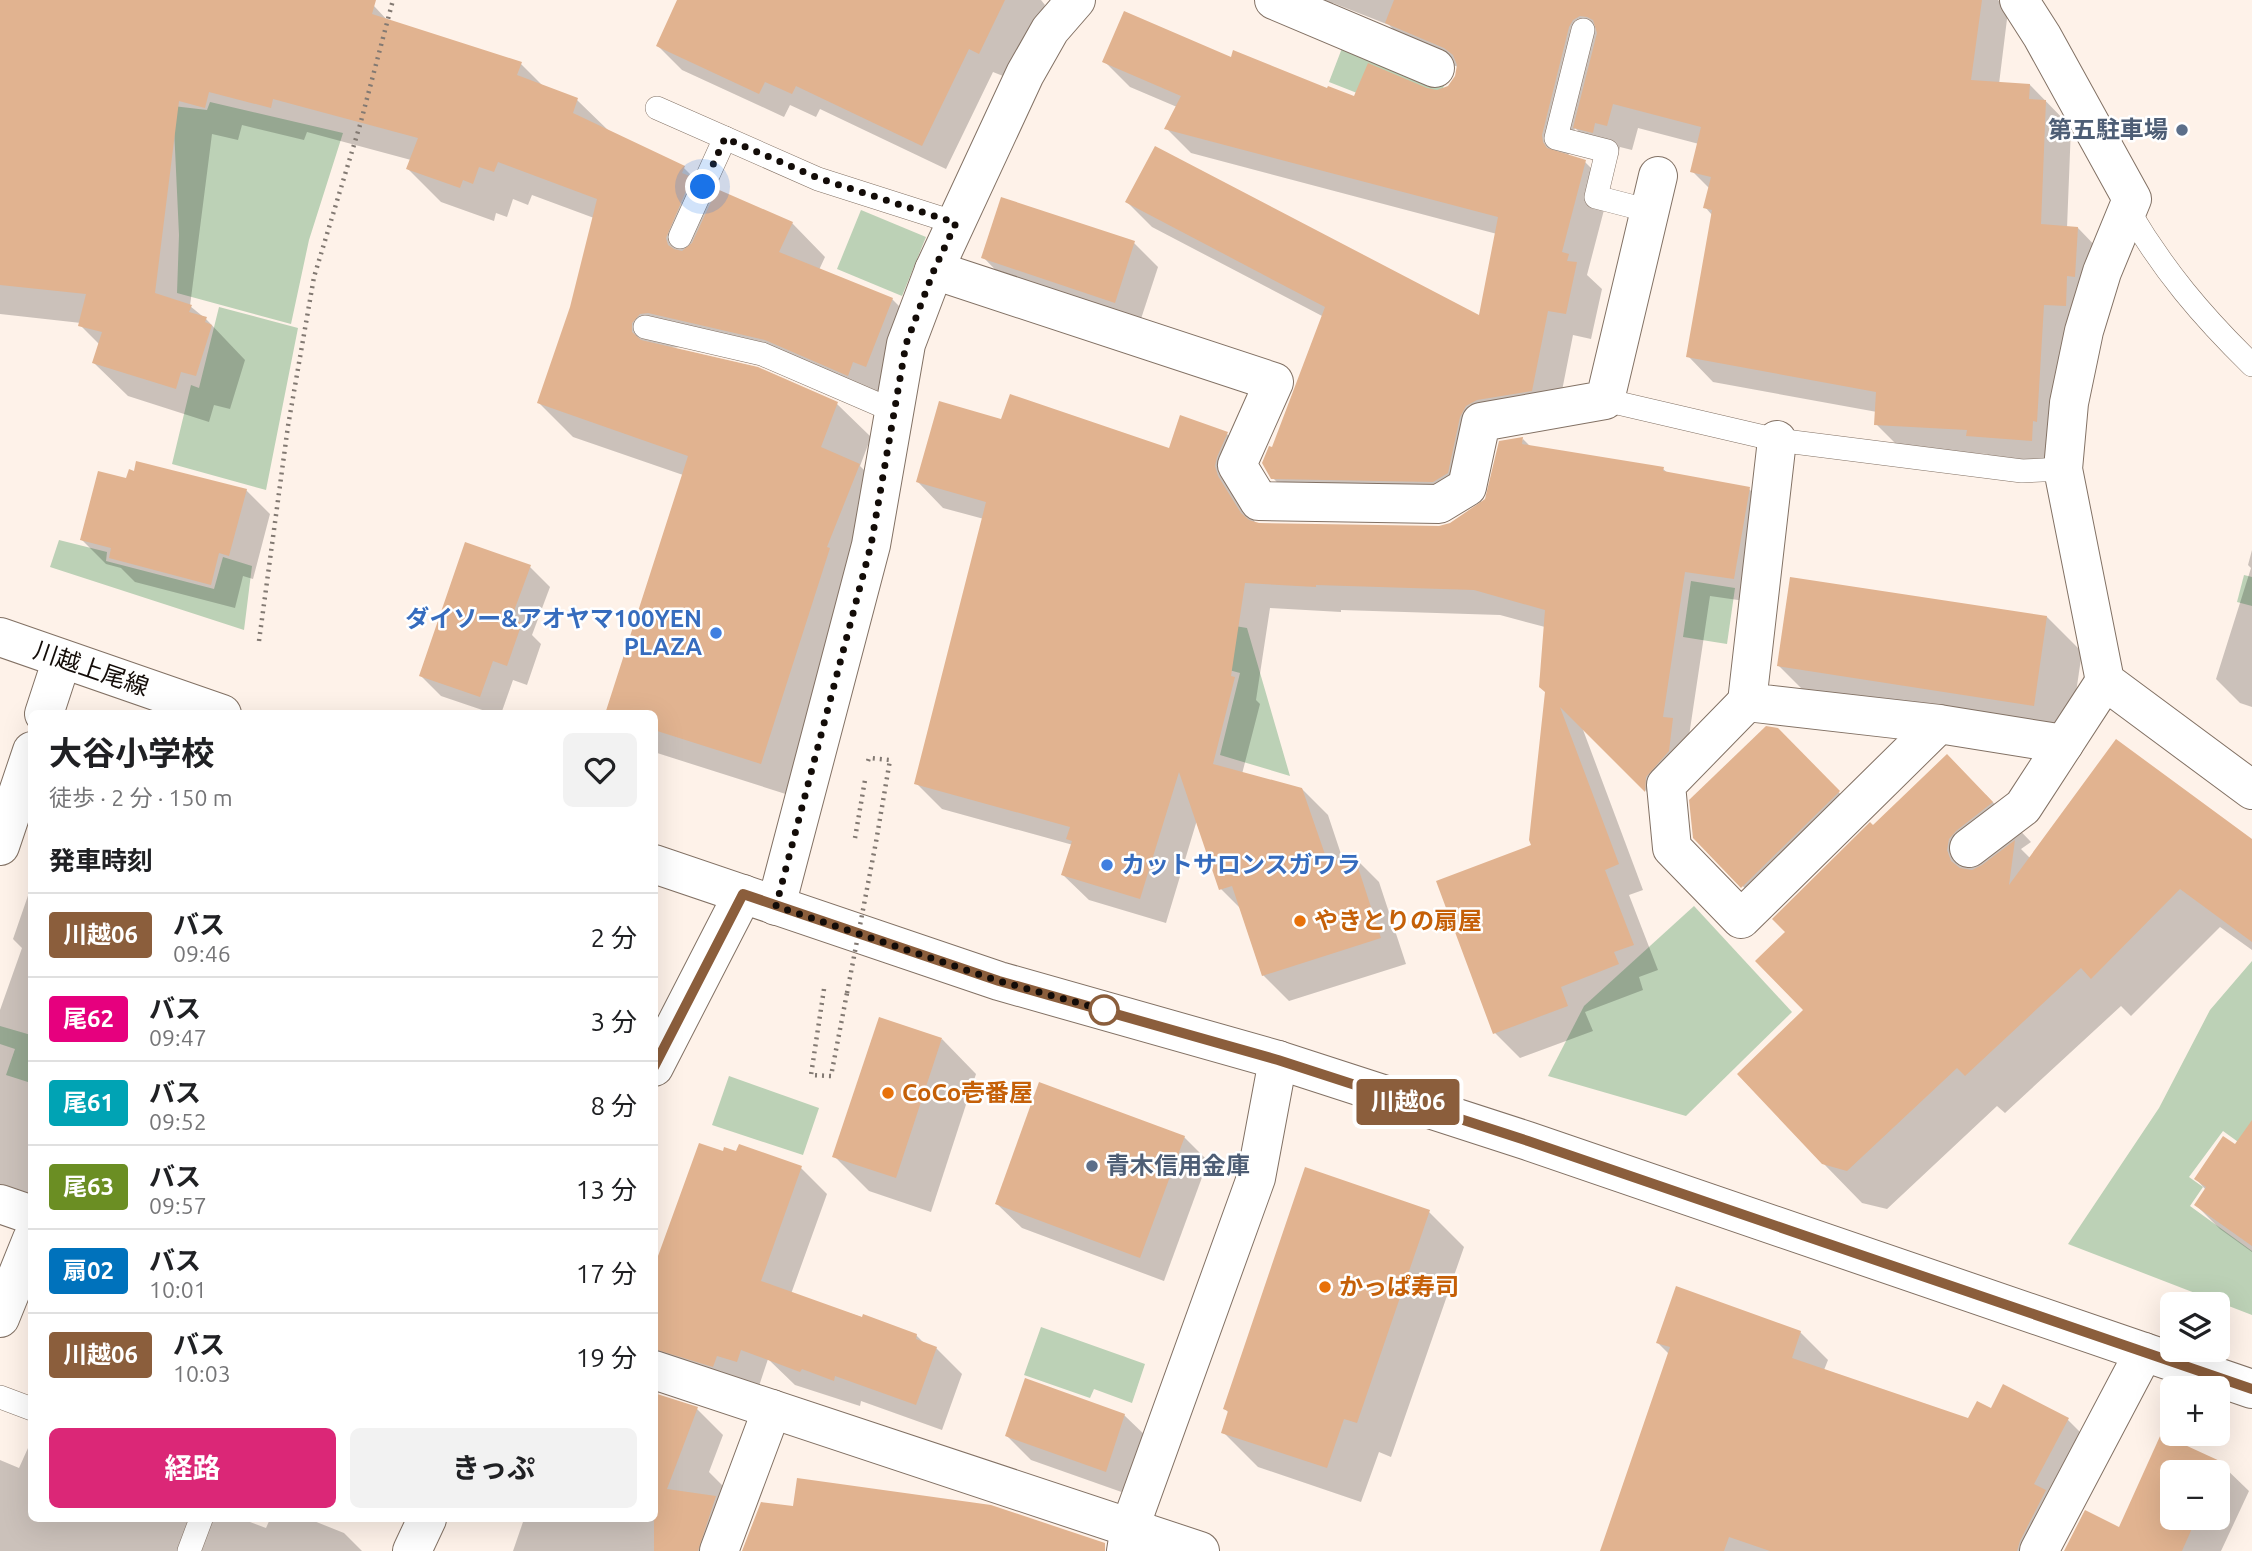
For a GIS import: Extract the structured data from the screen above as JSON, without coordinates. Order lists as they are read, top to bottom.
{
  "streets": {
    "street": ["川越上尾線"]
  },
  "places": [
    "第五駐車場",
    "ダイソー&アオヤマ100YEN PLAZA",
    "カットサロンスガワラ",
    "やきとりの扇屋",
    "CoCo壱番屋",
    "青木信用金庫",
    "かっぱ寿司"
  ],
  "lines": ["bus line 川越06"],
  "page": {
    "on_map": "川越06",
    "heading": [
      ["大谷小学校", "徒歩 · 2 分 · 150 m"],
      "発車時刻"
    ],
    "list": [
      {
        "mark": "川越06",
        "name": "バス",
        "note": "09:46",
        "value": "2 分"
      },
      {
        "mark": "尾62",
        "name": "バス",
        "note": "09:47",
        "value": "3 分"
      },
      {
        "mark": "尾61",
        "name": "バス",
        "note": "09:52",
        "value": "8 分"
      },
      {
        "mark": "尾63",
        "name": "バス",
        "note": "09:57",
        "value": "13 分"
      },
      {
        "mark": "扇02",
        "name": "バス",
        "note": "10:01",
        "value": "17 分"
      },
      {
        "mark": "川越06",
        "name": "バス",
        "note": "10:03",
        "value": "19 分"
      }
    ],
    "map_buttons": ["+", "−"],
    "buttons": ["経路", "きっぷ"]
  }
}
